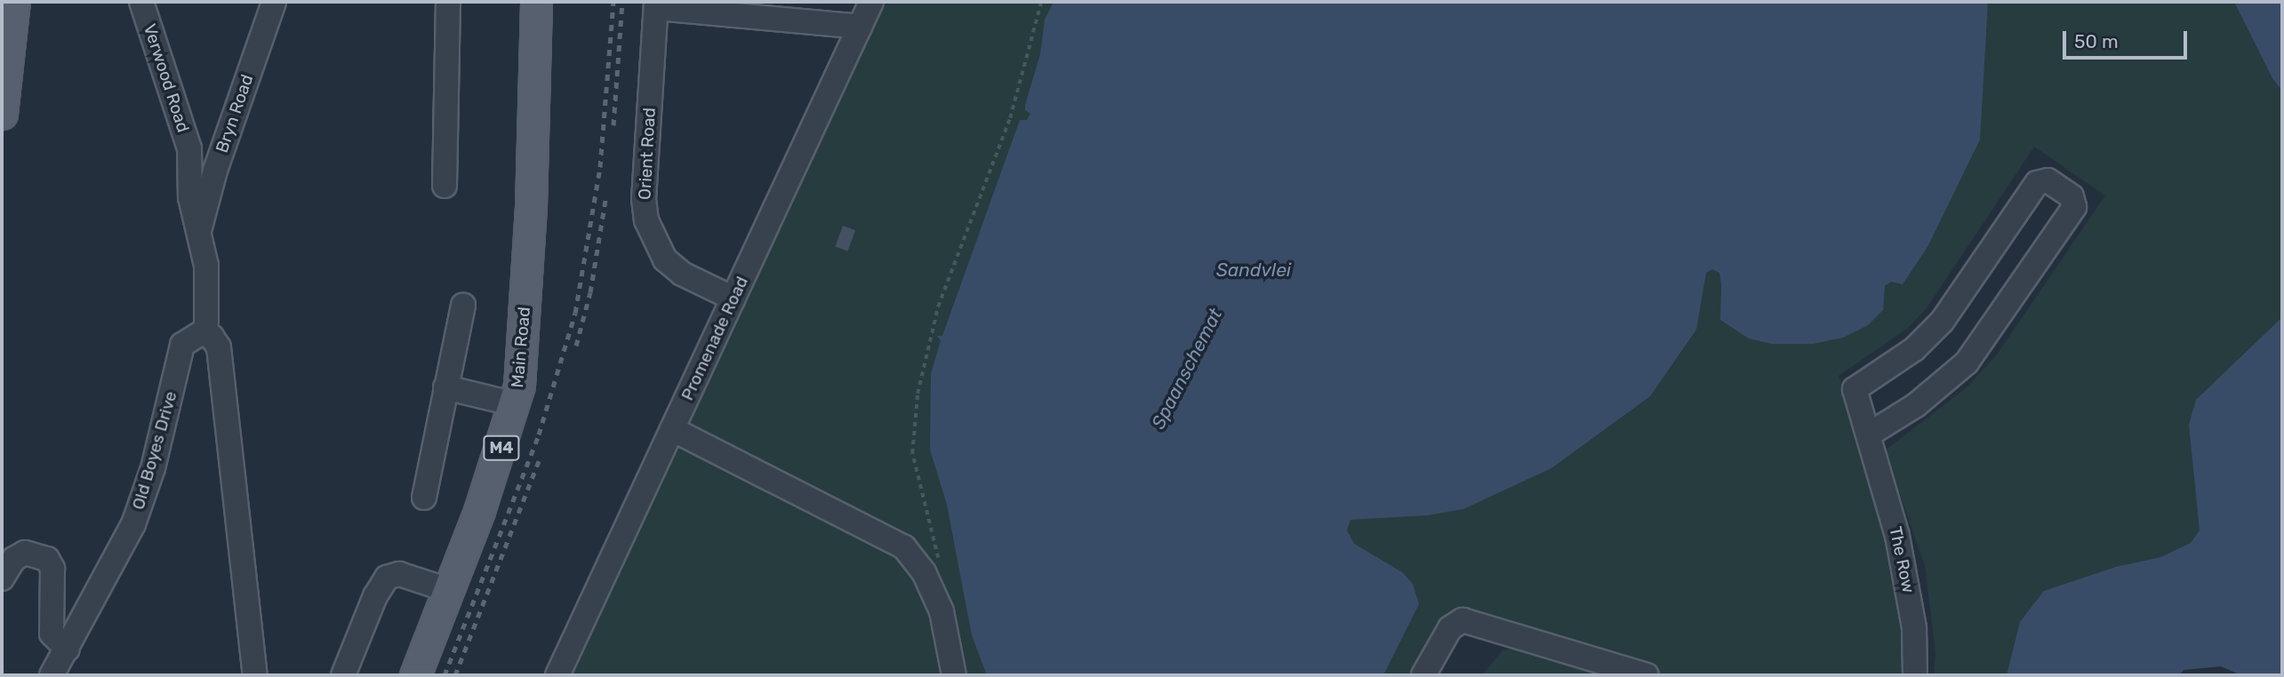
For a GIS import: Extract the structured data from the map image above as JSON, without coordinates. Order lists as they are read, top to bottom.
{
  "streets": {
    "main road": ["Main Road", "M4"],
    "street": [
      "Verwood Road",
      "Bryn Road",
      "Orient Road",
      "Promenade Road",
      "Old Boyes Drive",
      "The Row"
    ]
  },
  "crossings": [
    ["Verwood Road", "Bryn Road"],
    ["Orient Road", "Promenade Road"]
  ],
  "water": ["Sandvlei", "Spaanschemat"],
  "scale_bar": "50 m"
}
